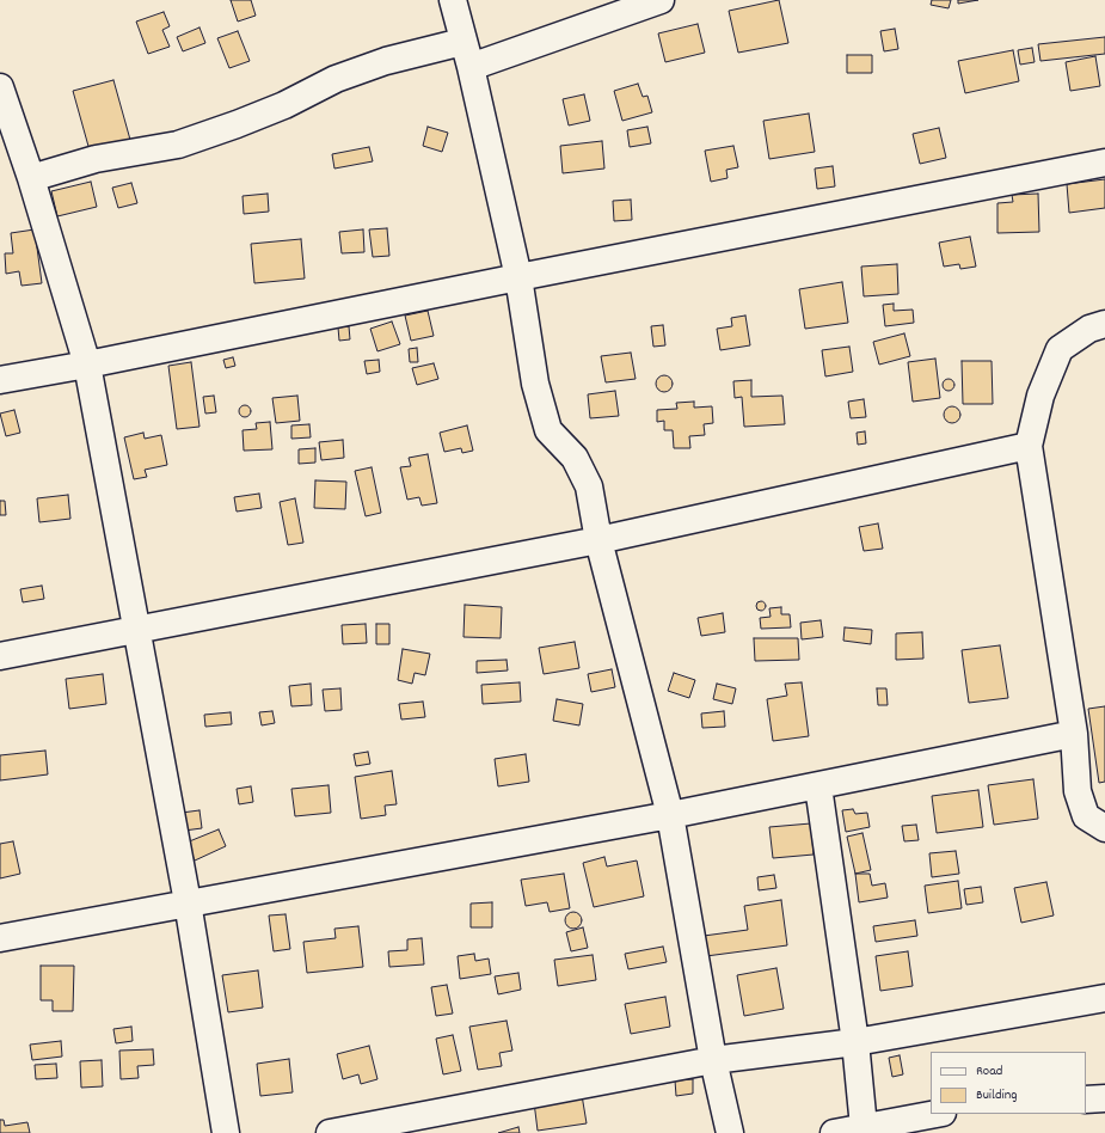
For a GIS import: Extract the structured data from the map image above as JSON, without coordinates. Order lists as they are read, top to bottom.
{
  "legend": ["Road", "Building"]
}
